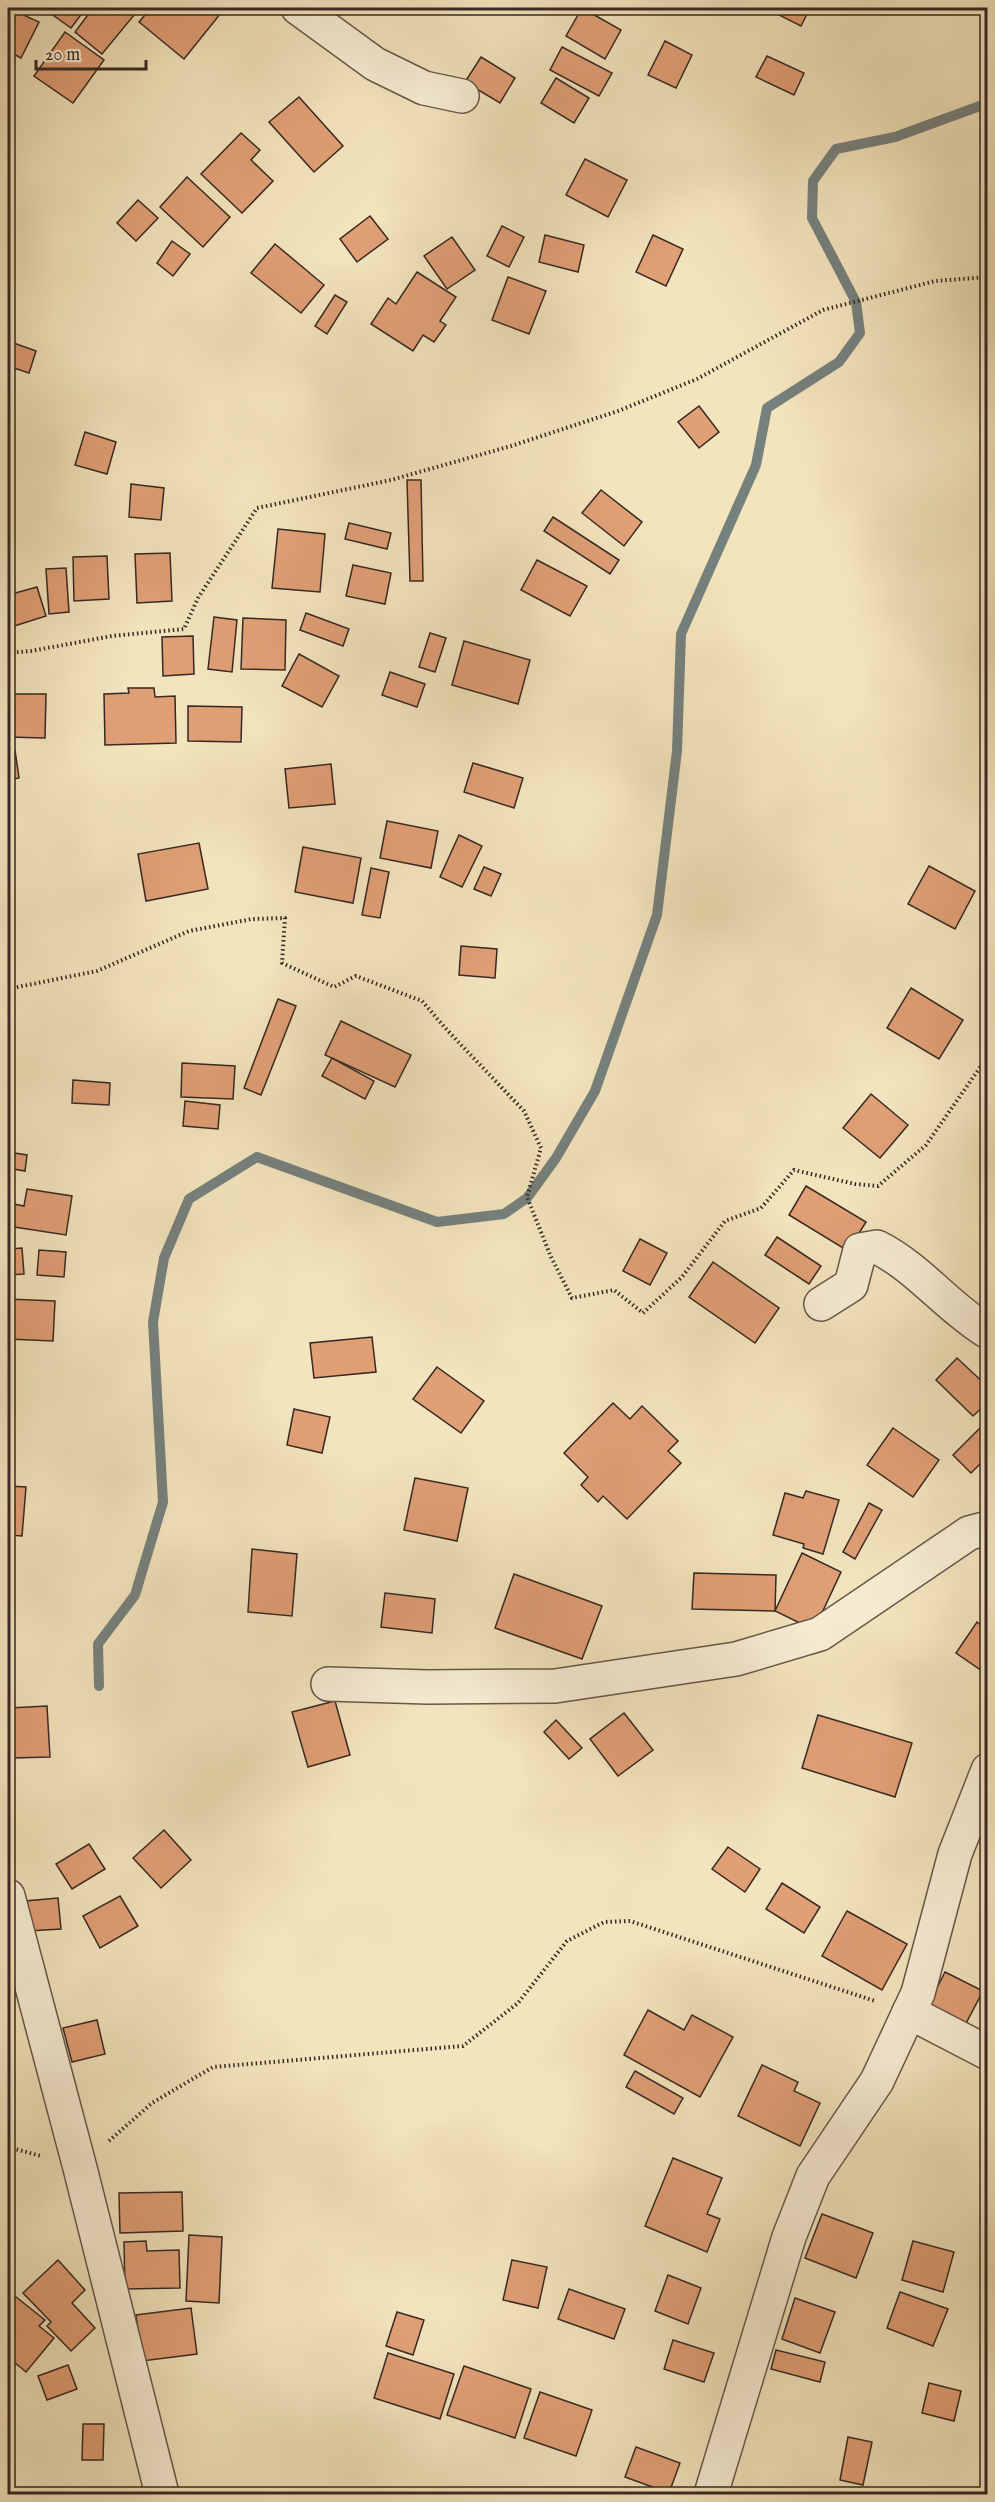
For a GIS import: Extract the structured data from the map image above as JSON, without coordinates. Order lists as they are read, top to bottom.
{
  "scale_bar": "20 m"
}
